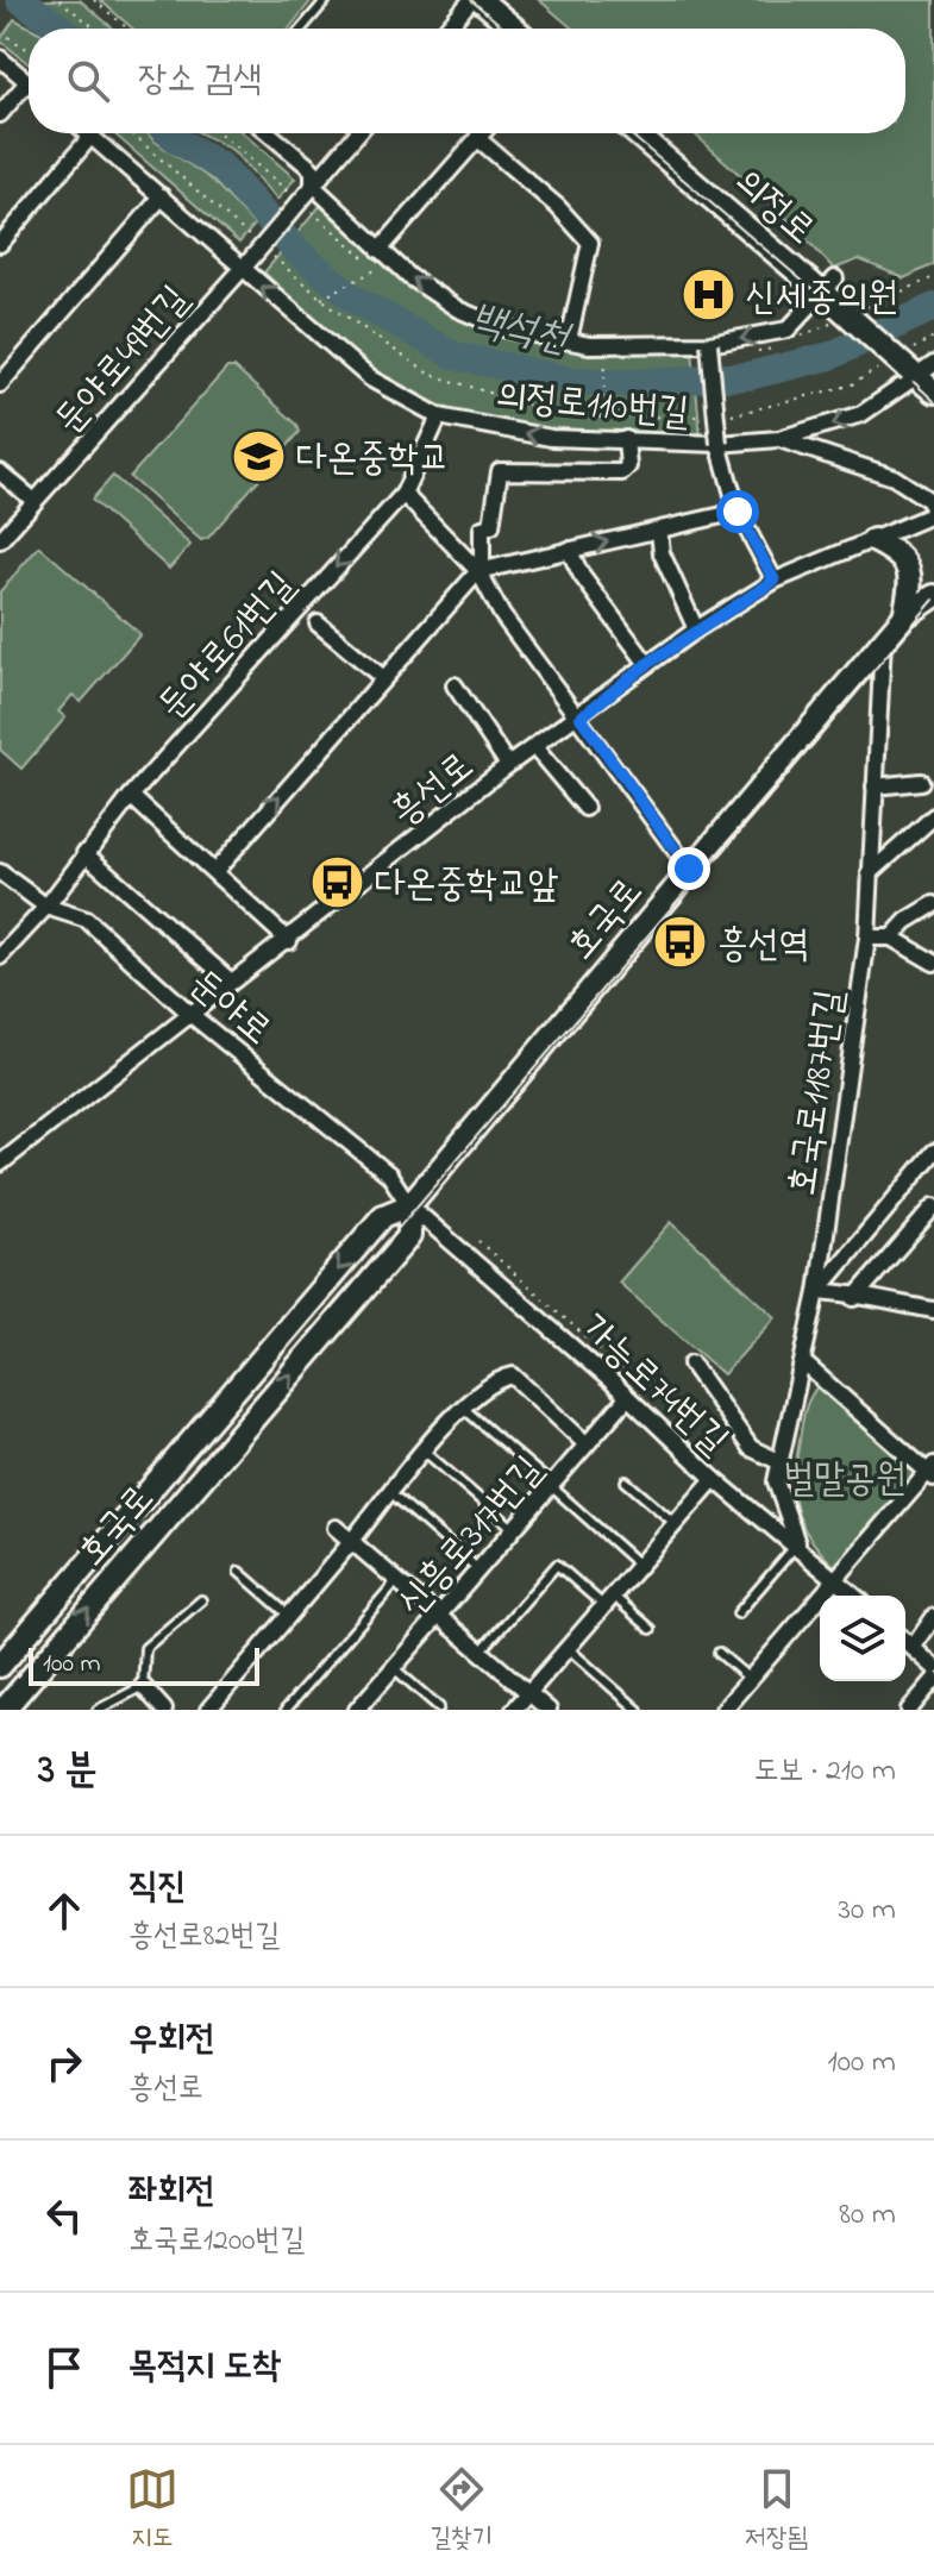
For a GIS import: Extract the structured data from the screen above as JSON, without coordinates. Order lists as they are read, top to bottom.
{
  "streets": {
    "street": [
      "의정로",
      "둔야로49번길",
      "의정로110번길",
      "둔야로61번길",
      "흥선로",
      "호국로",
      "둔야로",
      "호국로1187번길",
      "가능로74번길",
      "신흥로317번길"
    ]
  },
  "crossings": [
    ["의정로", "의정로110번길"],
    ["둔야로49번길", "의정로110번길"],
    ["의정로110번길", "둔야로61번길"],
    ["둔야로61번길", "둔야로"],
    ["흥선로", "둔야로"],
    ["호국로", "둔야로"],
    ["호국로", "호국로1187번길"],
    ["호국로", "가능로74번길"],
    ["둔야로", "가능로74번길"],
    ["호국로1187번길", "가능로74번길"],
    ["가능로74번길", "신흥로317번길"]
  ],
  "water": ["백석천"],
  "parks": ["벌말공원"],
  "places": {
    "hospital": ["신세종의원"],
    "school or university": ["다온중학교"],
    "bus stop": ["다온중학교앞", "흥선역"]
  },
  "scale_bar": "100 m",
  "page": {
    "search": "장소 검색",
    "scale": "100 m",
    "heading": ["3 분", "도보 · 210 m"],
    "list": [
      ["직진", "흥선로82번길", "30 m"],
      ["우회전", "흥선로", "100 m"],
      ["좌회전", "호국로1200번길", "80 m"],
      "목적지 도착"
    ],
    "nav": ["지도", "길찾기", "저장됨"]
  }
}
